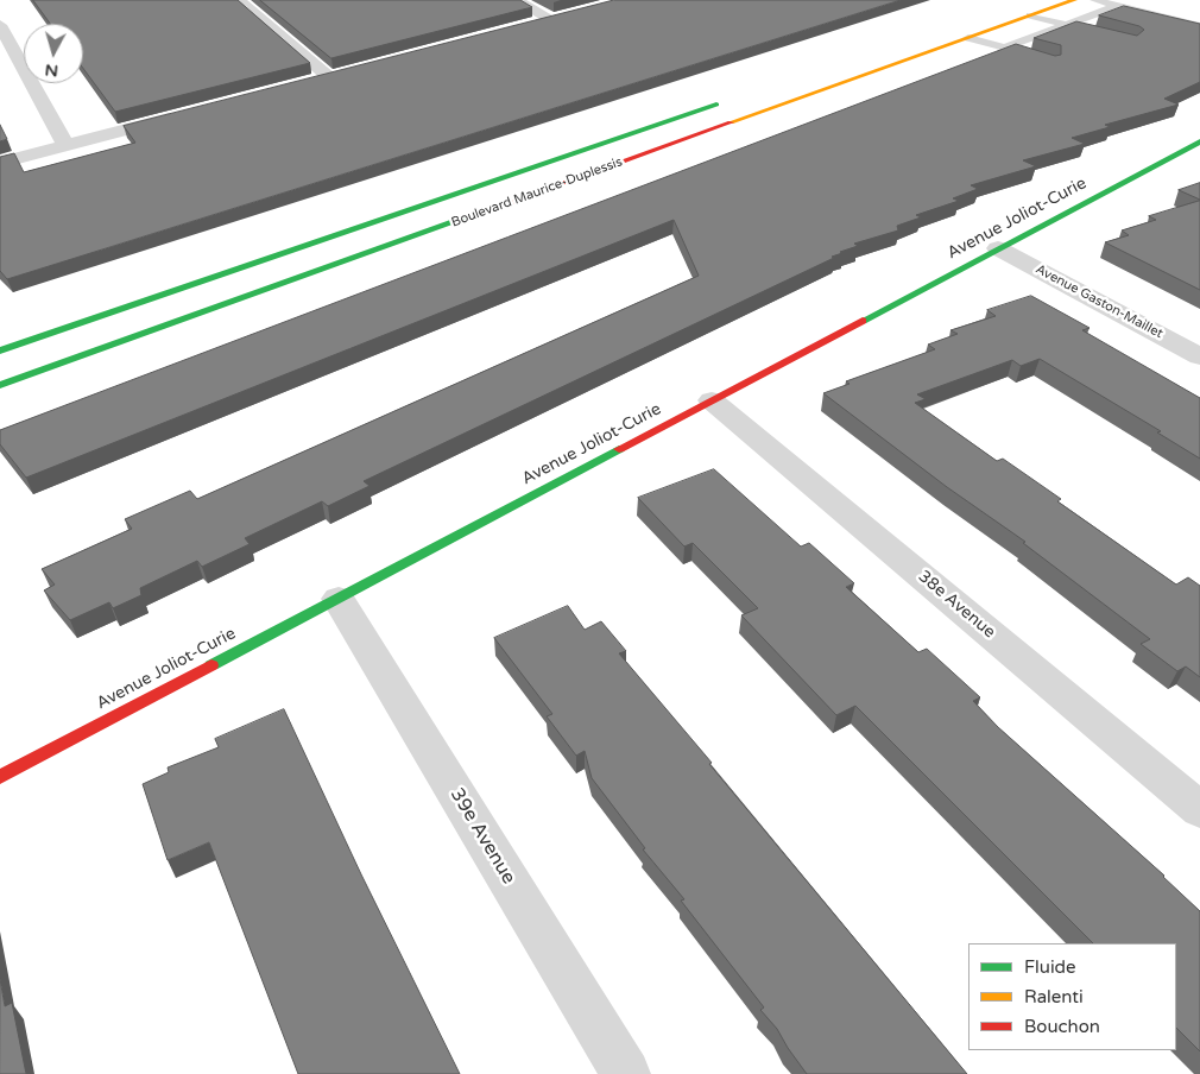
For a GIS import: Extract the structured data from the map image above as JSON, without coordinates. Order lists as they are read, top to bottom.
{
  "streets": {
    "street": [
      "Boulevard Maurice-Duplessis",
      "Avenue Joliot-Curie",
      "Avenue Gaston-Maillet",
      "38e Avenue",
      "39e Avenue"
    ]
  },
  "crossings": [
    ["Avenue Joliot-Curie", "Avenue Gaston-Maillet"],
    ["Avenue Joliot-Curie", "38e Avenue"],
    ["Avenue Joliot-Curie", "39e Avenue"]
  ],
  "legend": ["Fluide", "Ralenti", "Bouchon"],
  "north": "bottom"
}
